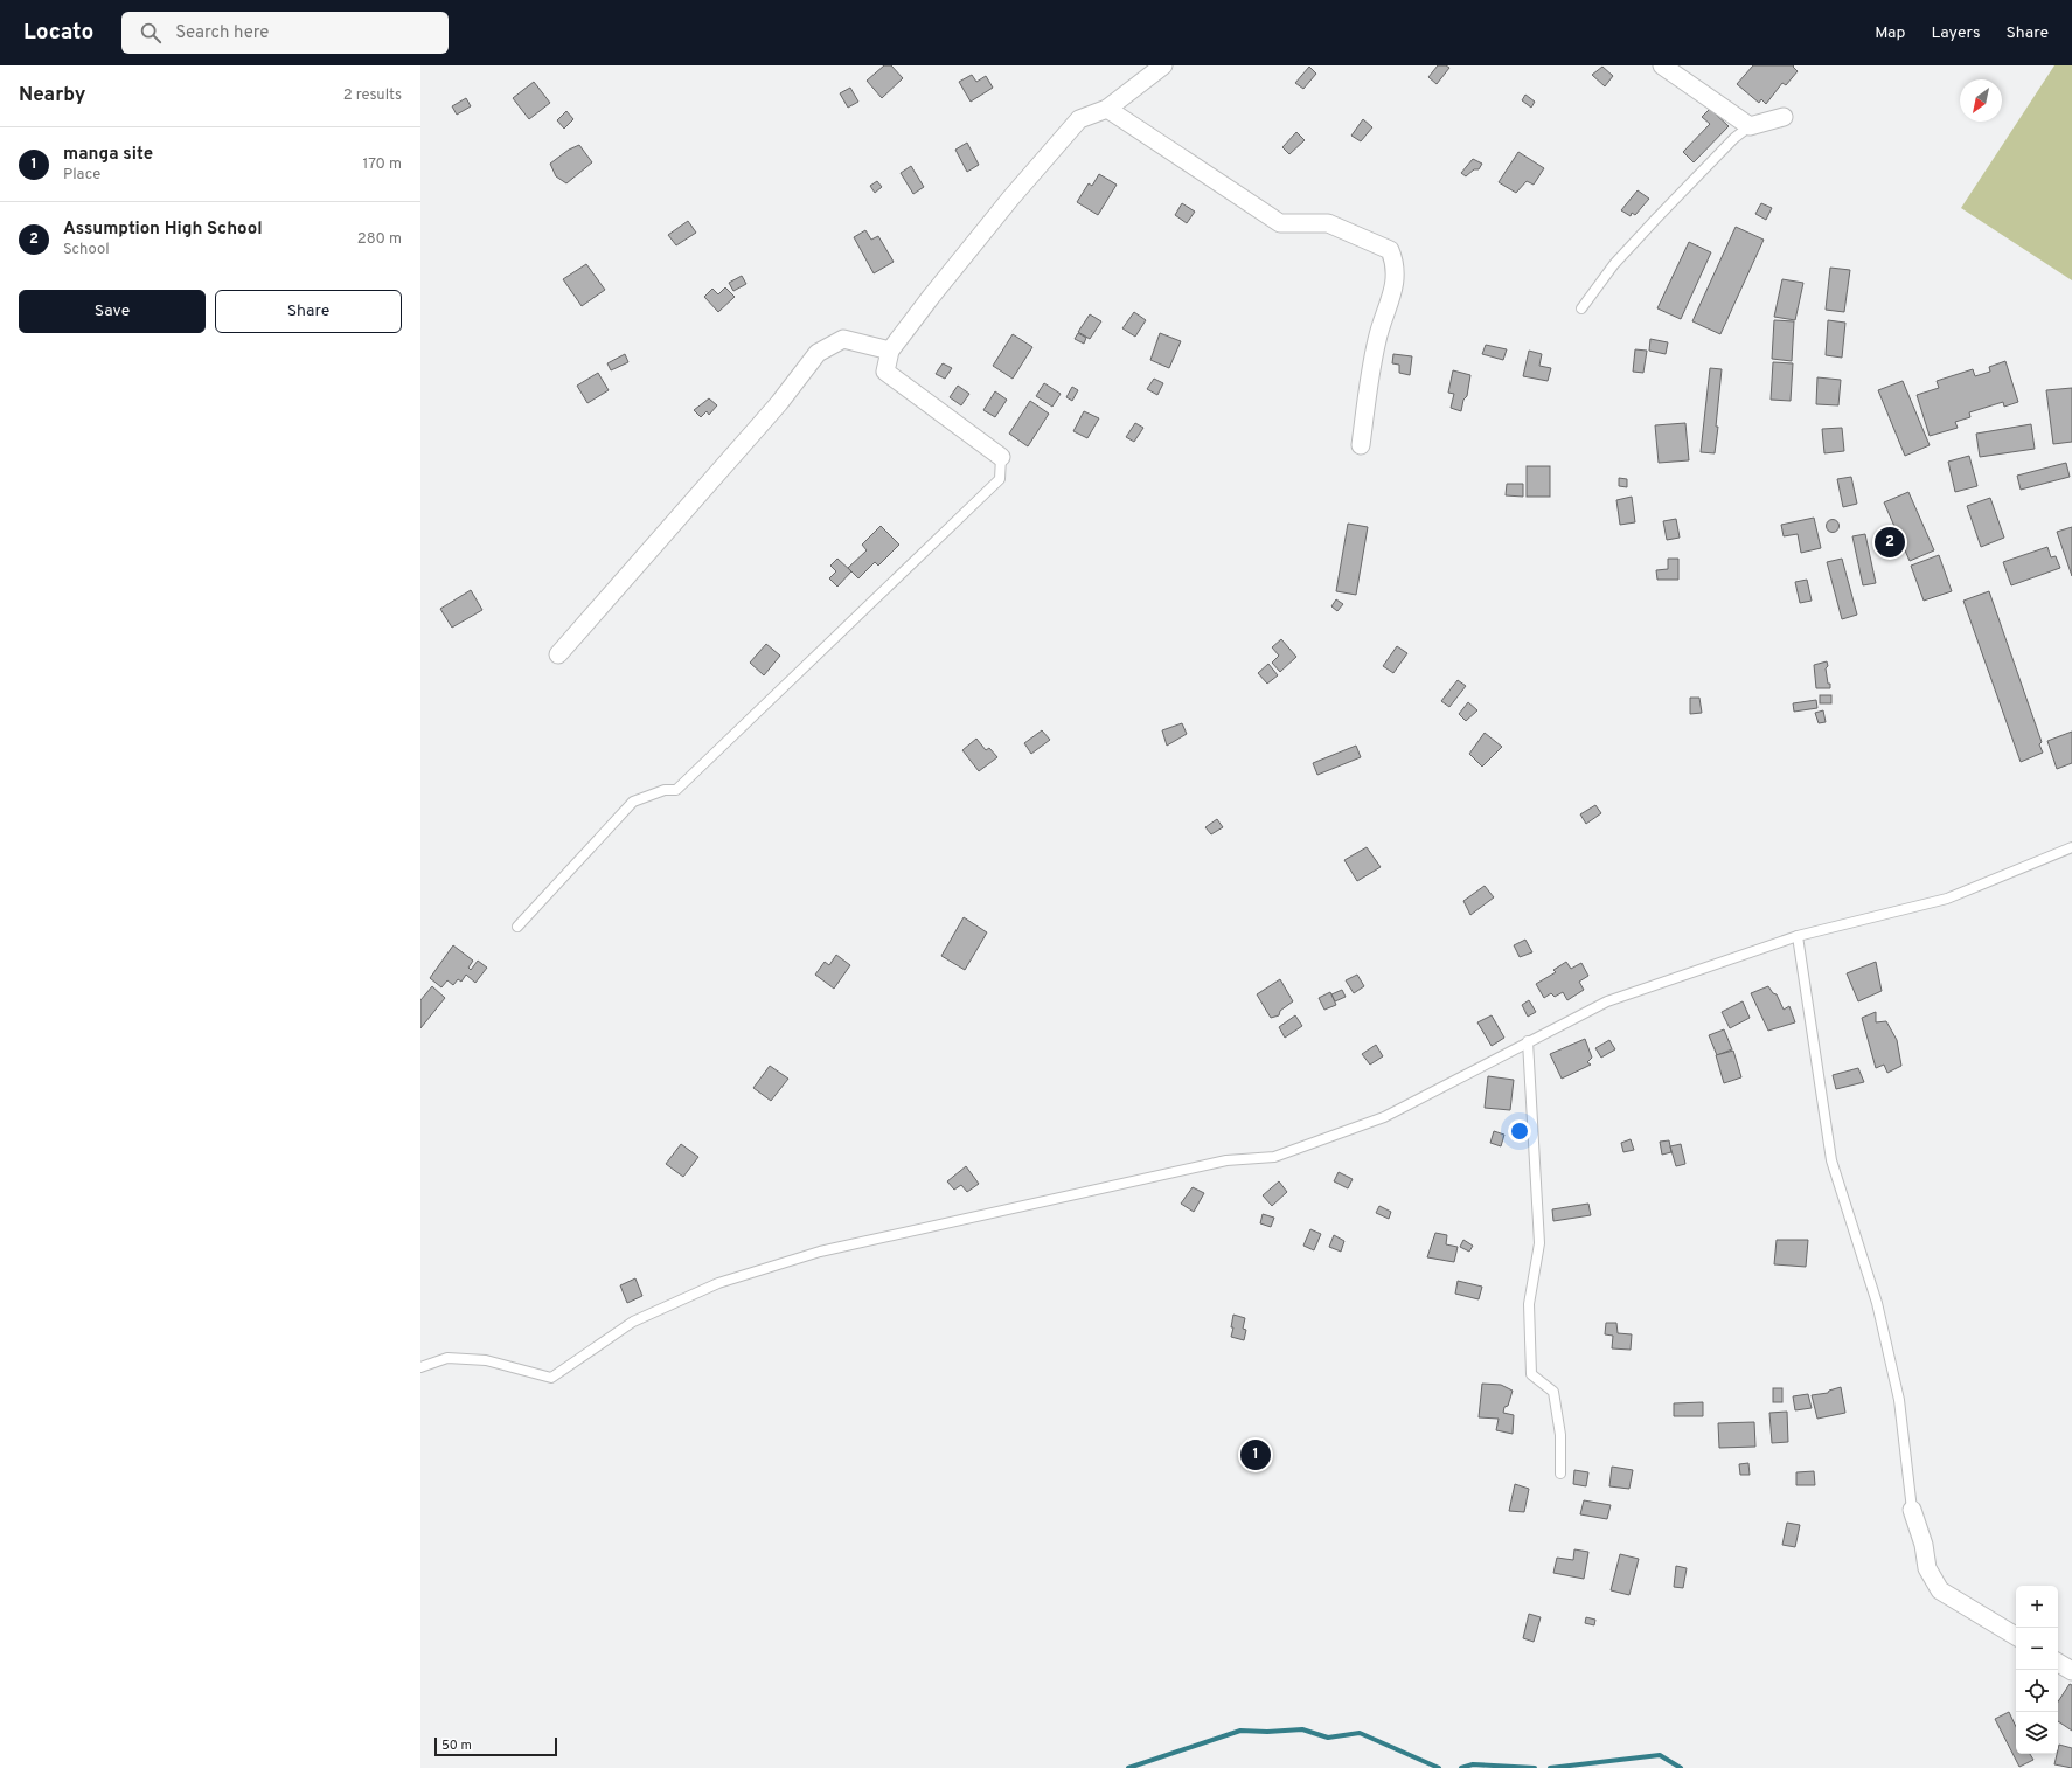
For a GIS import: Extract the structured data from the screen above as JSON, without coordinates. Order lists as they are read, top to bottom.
{
  "scale_bar": "50 m",
  "north": "bottom left",
  "page": {
    "header": "Locato",
    "search": "Search here",
    "nav": ["Map", "Layers", "Share"],
    "heading": ["Nearby", "2 results"],
    "list": [
      {
        "mark": "1",
        "name": "manga site",
        "note": "Place",
        "value": "170 m"
      },
      {
        "mark": "2",
        "name": "Assumption High School",
        "note": "School",
        "value": "280 m"
      }
    ],
    "buttons": ["Save", "Share"],
    "pins": ["2", "1"],
    "map_buttons": ["+", "−"],
    "scale": "50 m"
  }
}
